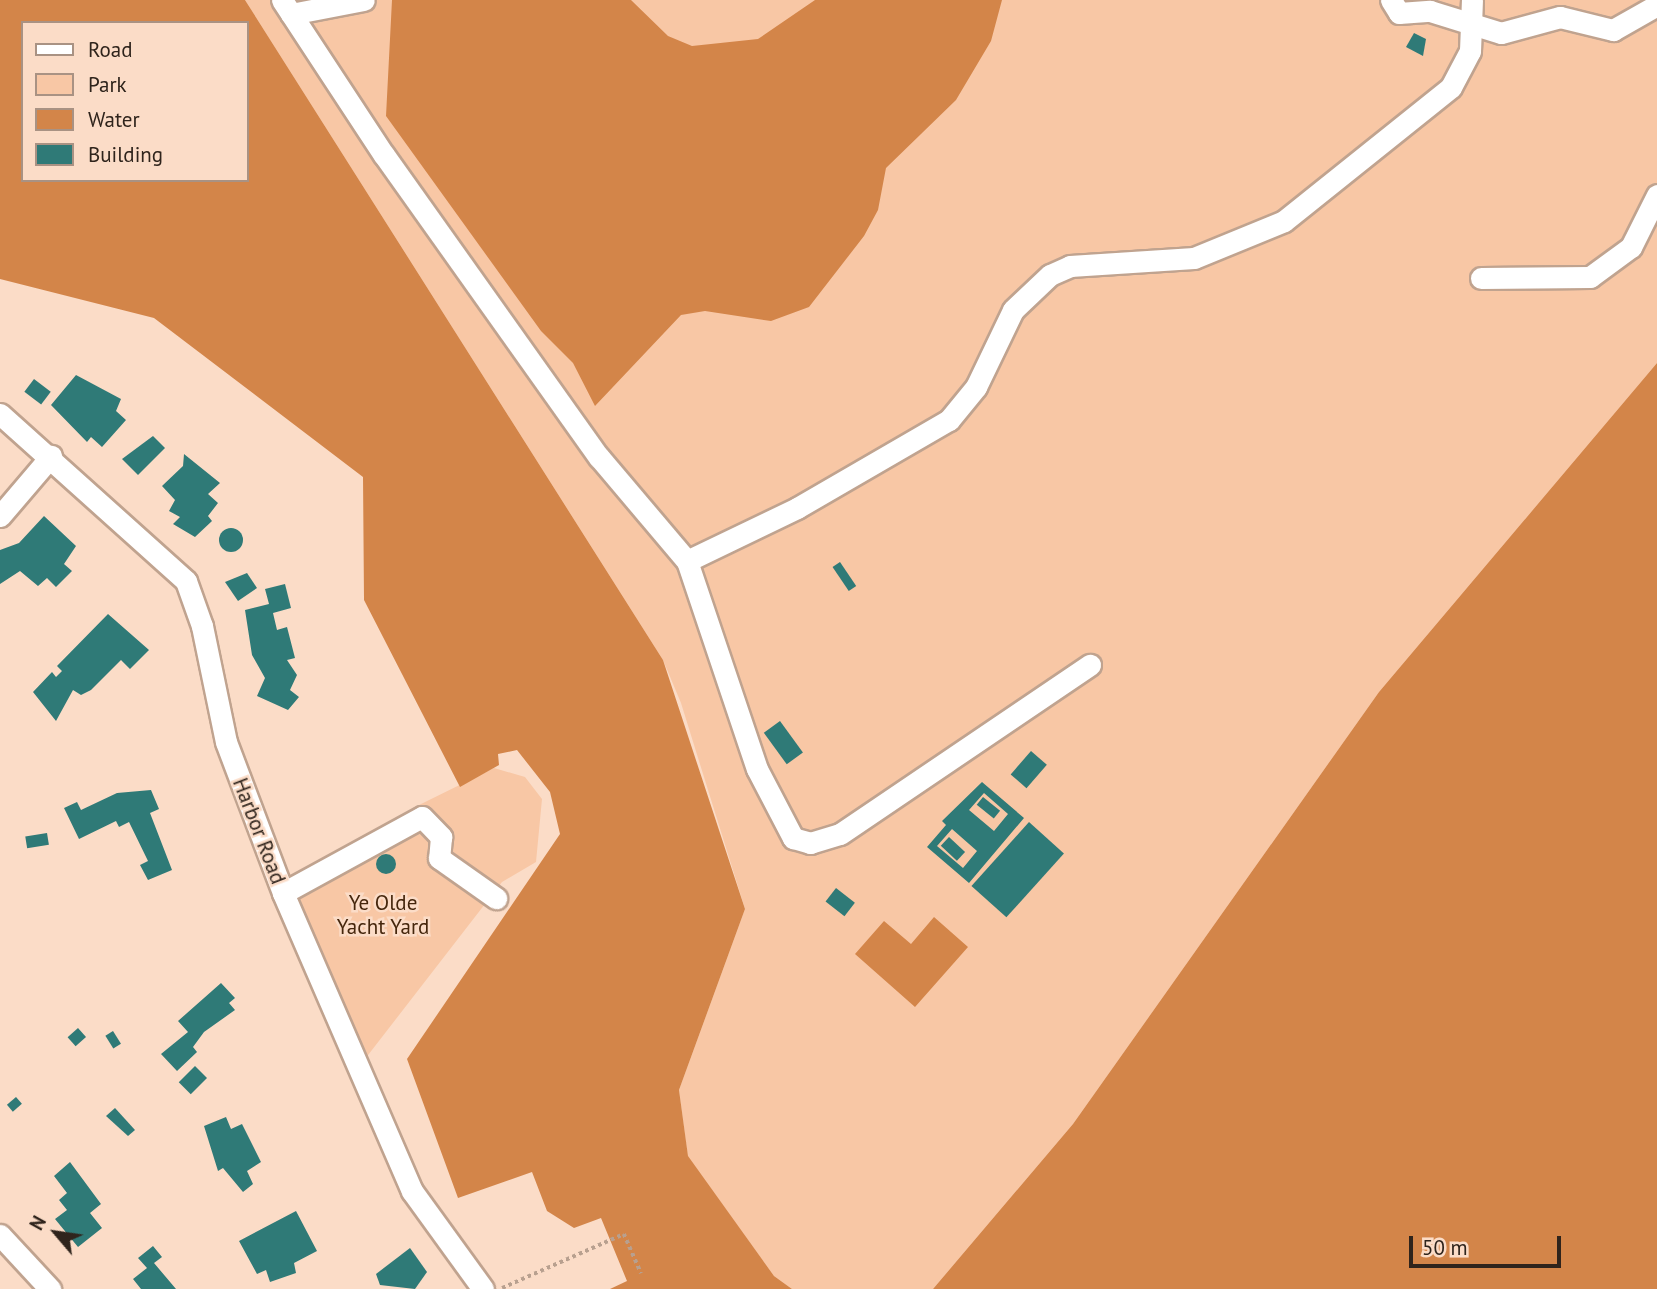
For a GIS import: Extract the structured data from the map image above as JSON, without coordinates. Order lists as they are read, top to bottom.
{
  "streets": {
    "street": ["Harbor Road"]
  },
  "parks": ["Ye Olde Yacht Yard"],
  "legend": [
    "Road",
    "Park",
    "Water",
    "Building"
  ],
  "scale_bar": "50 m",
  "north": "top left"
}
